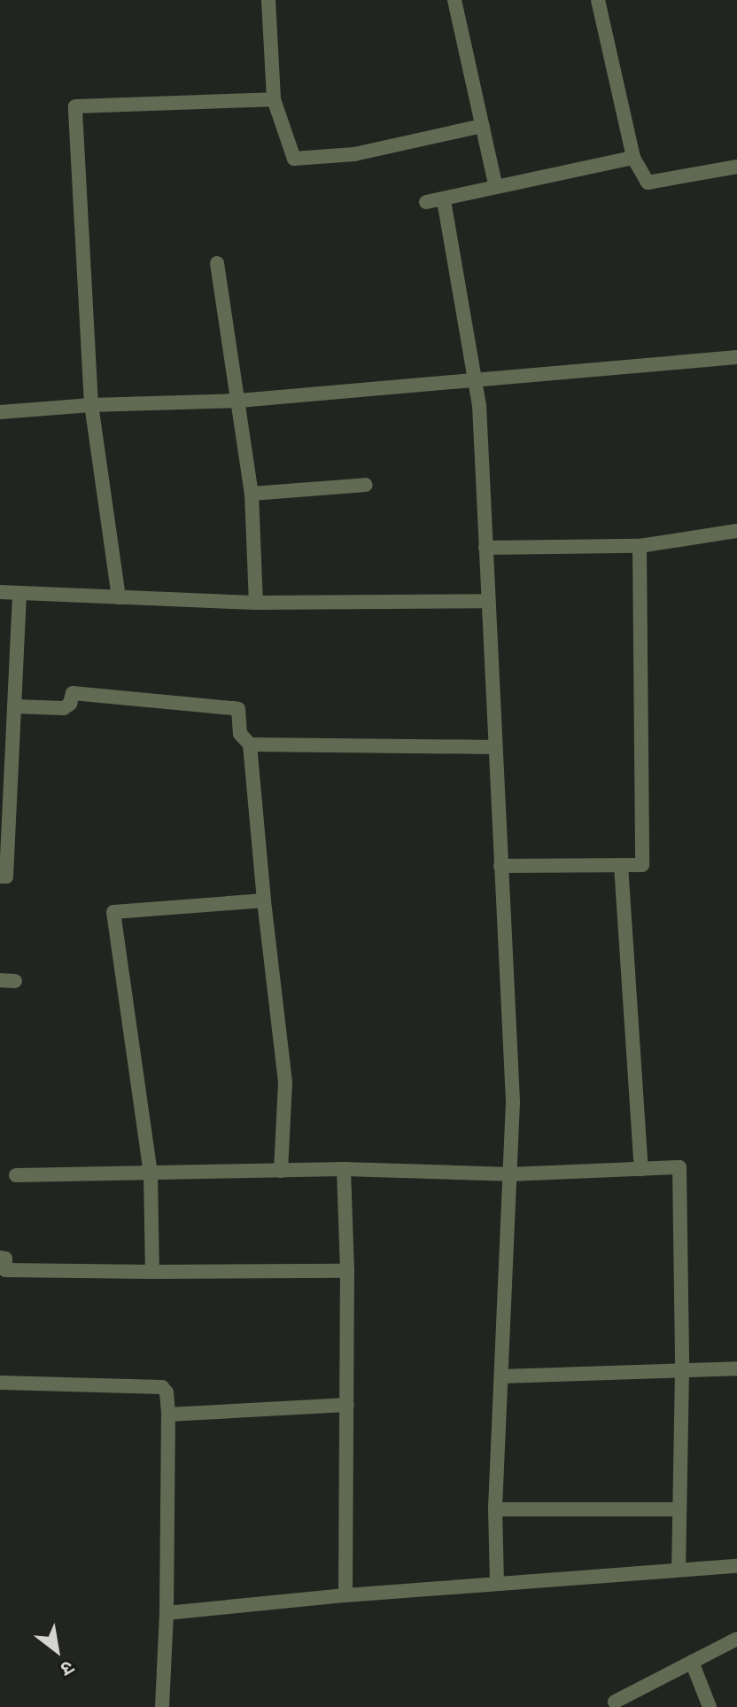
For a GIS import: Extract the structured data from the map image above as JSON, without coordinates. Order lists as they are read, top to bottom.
{
  "north": "bottom right"
}
